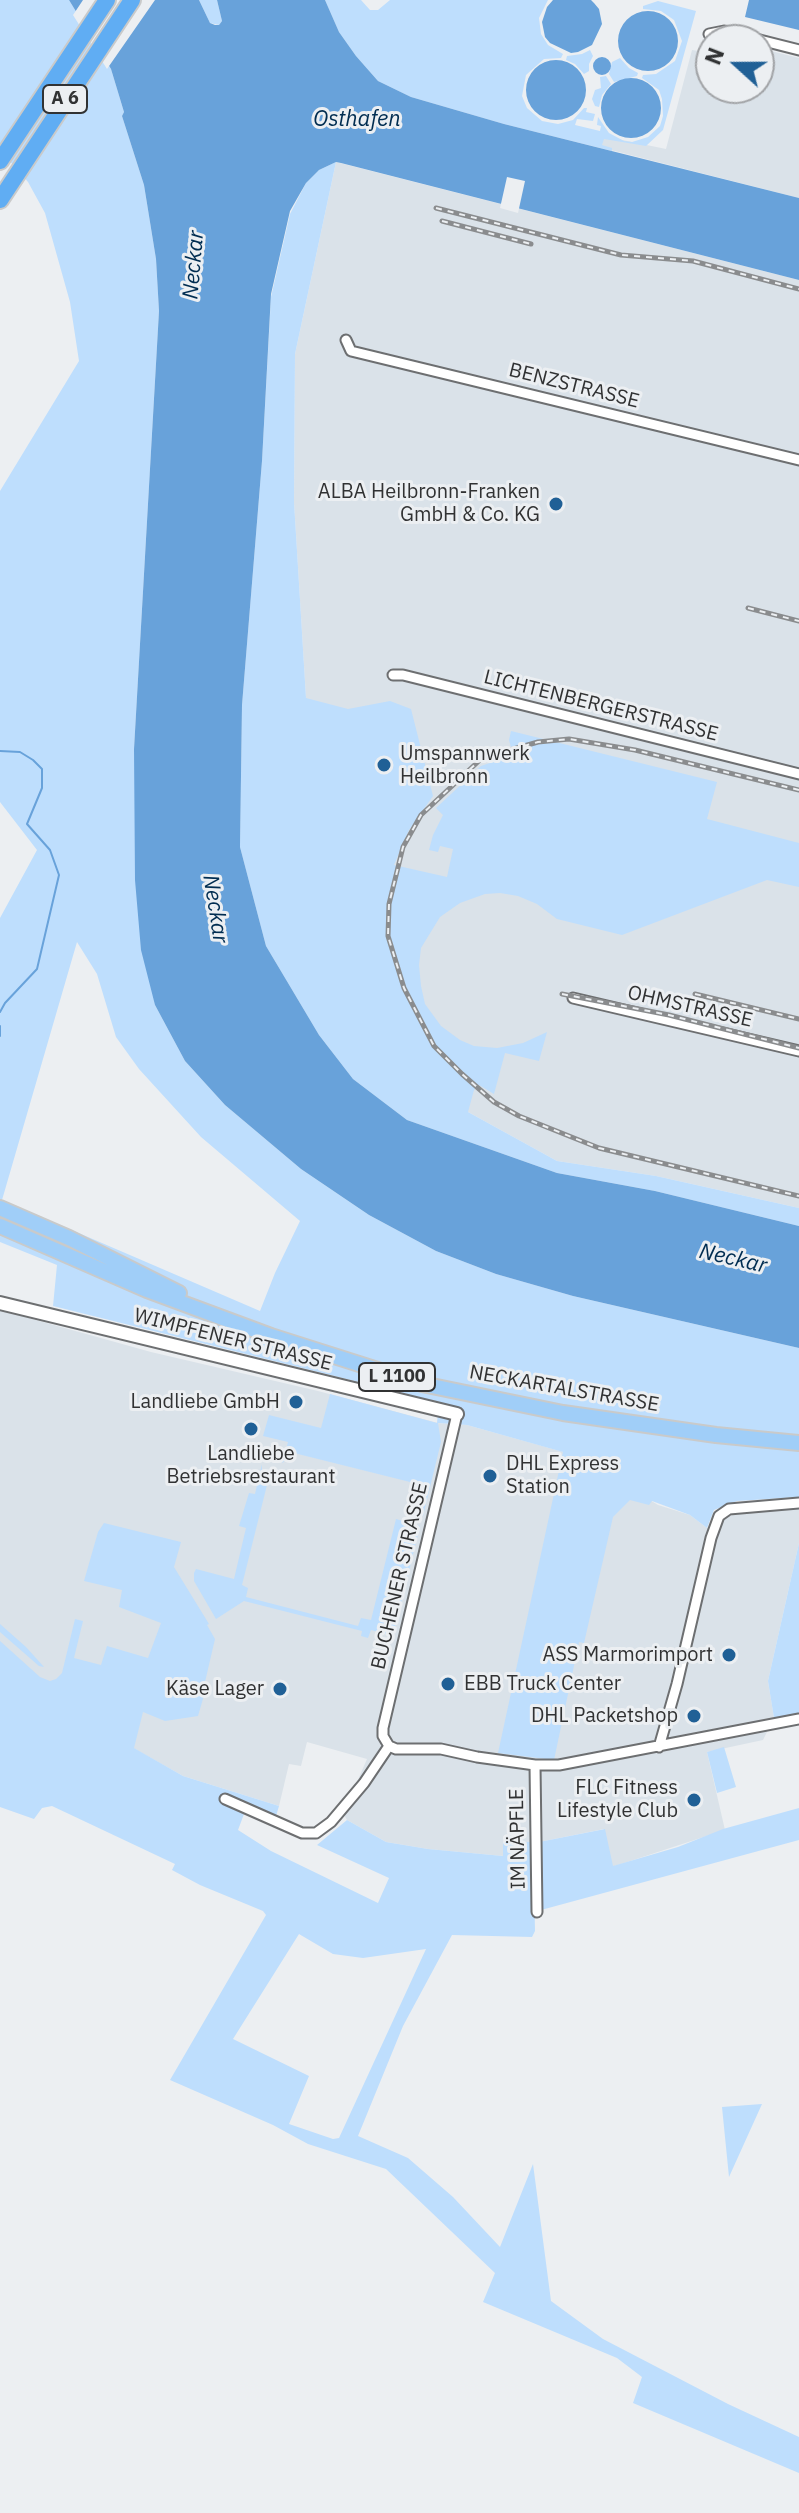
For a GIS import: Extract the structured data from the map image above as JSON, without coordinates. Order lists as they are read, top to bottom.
{
  "streets": {
    "highway": ["A 6"],
    "main road": ["L 1100", "NECKARTALSTRASSE"],
    "street": [
      "BENZSTRASSE",
      "LICHTENBERGERSTRASSE",
      "OHMSTRASSE",
      "WIMPFENER STRASSE",
      "BUCHENER STRASSE",
      "IM NÄPFLE"
    ]
  },
  "crossings": [
    ["WIMPFENER STRASSE", "BUCHENER STRASSE"]
  ],
  "water": ["Osthafen", "Neckar"],
  "places": [
    "ALBA Heilbronn-Franken GmbH & Co. KG",
    "Umspannwerk Heilbronn",
    "Landliebe GmbH",
    "Landliebe Betriebsrestaurant",
    "DHL Express Station",
    "ASS Marmorimport",
    "EBB Truck Center",
    "Käse Lager",
    "DHL Packetshop",
    "FLC Fitness Lifestyle Club"
  ],
  "north": "left"
}
